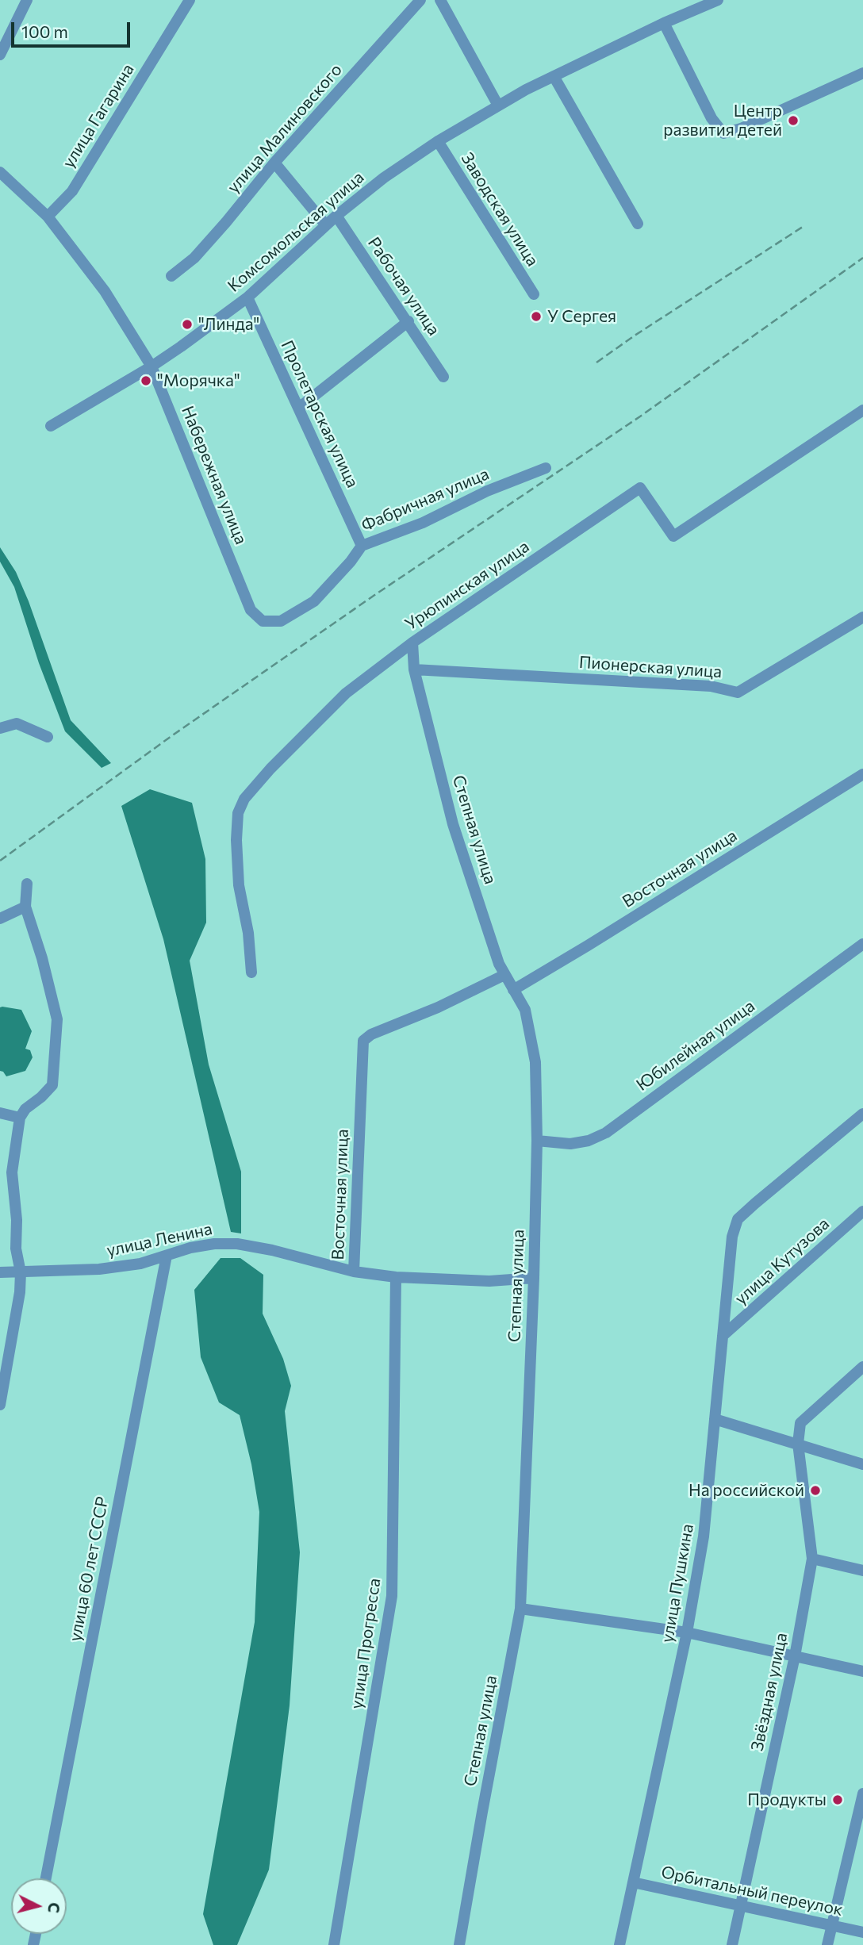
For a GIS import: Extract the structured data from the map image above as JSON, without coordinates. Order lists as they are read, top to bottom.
{
  "streets": {
    "street": [
      "улица Гагарина",
      "улица Малиновского",
      "Заводская улица",
      "Комсомольская улица",
      "Рабочая улица",
      "Пролетарская улица",
      "Набережная улица",
      "Фабричная улица",
      "Урюпинская улица",
      "Пионерская улица",
      "Степная улица",
      "Восточная улица",
      "Юбилейная улица",
      "улица Ленина",
      "улица Кутузова",
      "улица 60 лет СССР",
      "улица Пушкина",
      "улица Прогресса",
      "Звёздная улица",
      "Орбитальный переулок"
    ]
  },
  "crossings": [
    ["улица Гагарина", "Набережная улица"],
    ["Заводская улица", "Комсомольская улица"],
    ["Комсомольская улица", "Рабочая улица"],
    ["Комсомольская улица", "Пролетарская улица"],
    ["Комсомольская улица", "Набережная улица"],
    ["Пролетарская улица", "Фабричная улица"],
    ["Набережная улица", "Фабричная улица"],
    ["Урюпинская улица", "Степная улица"],
    ["Пионерская улица", "Степная улица"],
    ["Степная улица", "Восточная улица"],
    ["Степная улица", "Юбилейная улица"],
    ["Степная улица", "улица Ленина"],
    ["Восточная улица", "улица Ленина"],
    ["улица Ленина", "улица 60 лет СССР"],
    ["улица Ленина", "улица Прогресса"],
    ["улица Кутузова", "улица Пушкина"],
    ["улица Пушкина", "Орбитальный переулок"],
    ["Звёздная улица", "Орбитальный переулок"]
  ],
  "places": [
    "Центр развития детей",
    "У Сергея",
    "\"Линда\"",
    "\"Морячка\"",
    "На российской",
    "Продукты"
  ],
  "scale_bar": "100 m",
  "north": "right"
}
